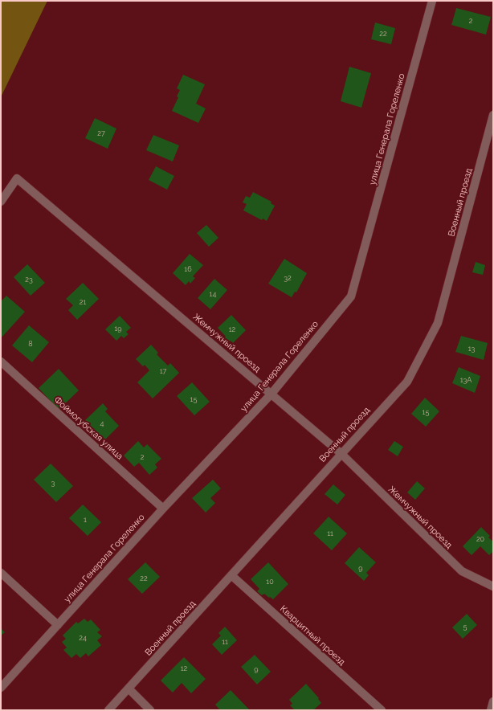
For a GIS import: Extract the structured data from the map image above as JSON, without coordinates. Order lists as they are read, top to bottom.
{
  "streets": {
    "street": [
      "улица Генерала Гореленко",
      "Военный проезд",
      "Жемчужный проезд",
      "Фоймогубская улица",
      "Кварцитный проезд"
    ]
  },
  "crossings": [
    ["улица Генерала Гореленко", "Жемчужный проезд"],
    ["улица Генерала Гореленко", "Фоймогубская улица"],
    ["Военный проезд", "Жемчужный проезд"],
    ["Военный проезд", "Кварцитный проезд"]
  ],
  "house_numbers": [
    "2",
    "22",
    "27",
    "16",
    "32",
    "23",
    "14",
    "21",
    "19",
    "12",
    "8",
    "13",
    "17",
    "13А",
    "15",
    "15",
    "4",
    "2",
    "3",
    "1",
    "11",
    "20",
    "9",
    "22",
    "10",
    "5",
    "24",
    "11",
    "12",
    "9"
  ]
}
